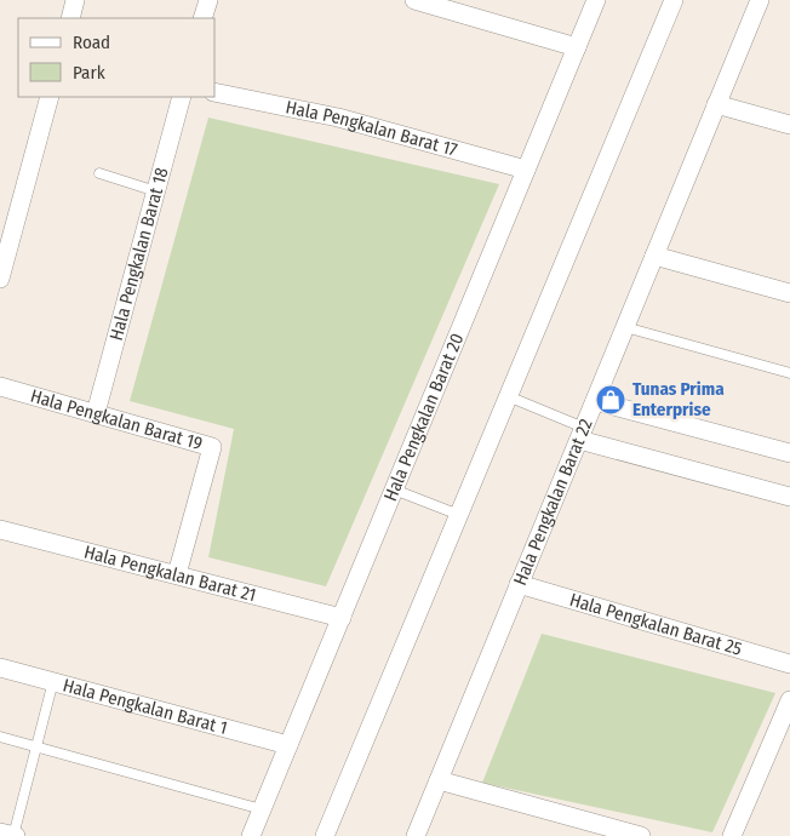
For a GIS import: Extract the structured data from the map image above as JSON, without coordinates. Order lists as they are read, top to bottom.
{
  "streets": {
    "street": [
      "Hala Pengkalan Barat 17",
      "Hala Pengkalan Barat 18",
      "Hala Pengkalan Barat 20",
      "Hala Pengkalan Barat 19",
      "Hala Pengkalan Barat 22",
      "Hala Pengkalan Barat 21",
      "Hala Pengkalan Barat 25",
      "Hala Pengkalan Barat 1"
    ]
  },
  "crossings": [
    ["Hala Pengkalan Barat 17", "Hala Pengkalan Barat 20"],
    ["Hala Pengkalan Barat 18", "Hala Pengkalan Barat 19"],
    ["Hala Pengkalan Barat 20", "Hala Pengkalan Barat 21"],
    ["Hala Pengkalan Barat 20", "Hala Pengkalan Barat 1"],
    ["Hala Pengkalan Barat 19", "Hala Pengkalan Barat 21"],
    ["Hala Pengkalan Barat 22", "Hala Pengkalan Barat 25"]
  ],
  "places": {
    "shop": ["Tunas Prima Enterprise"]
  },
  "legend": ["Road", "Park"]
}
